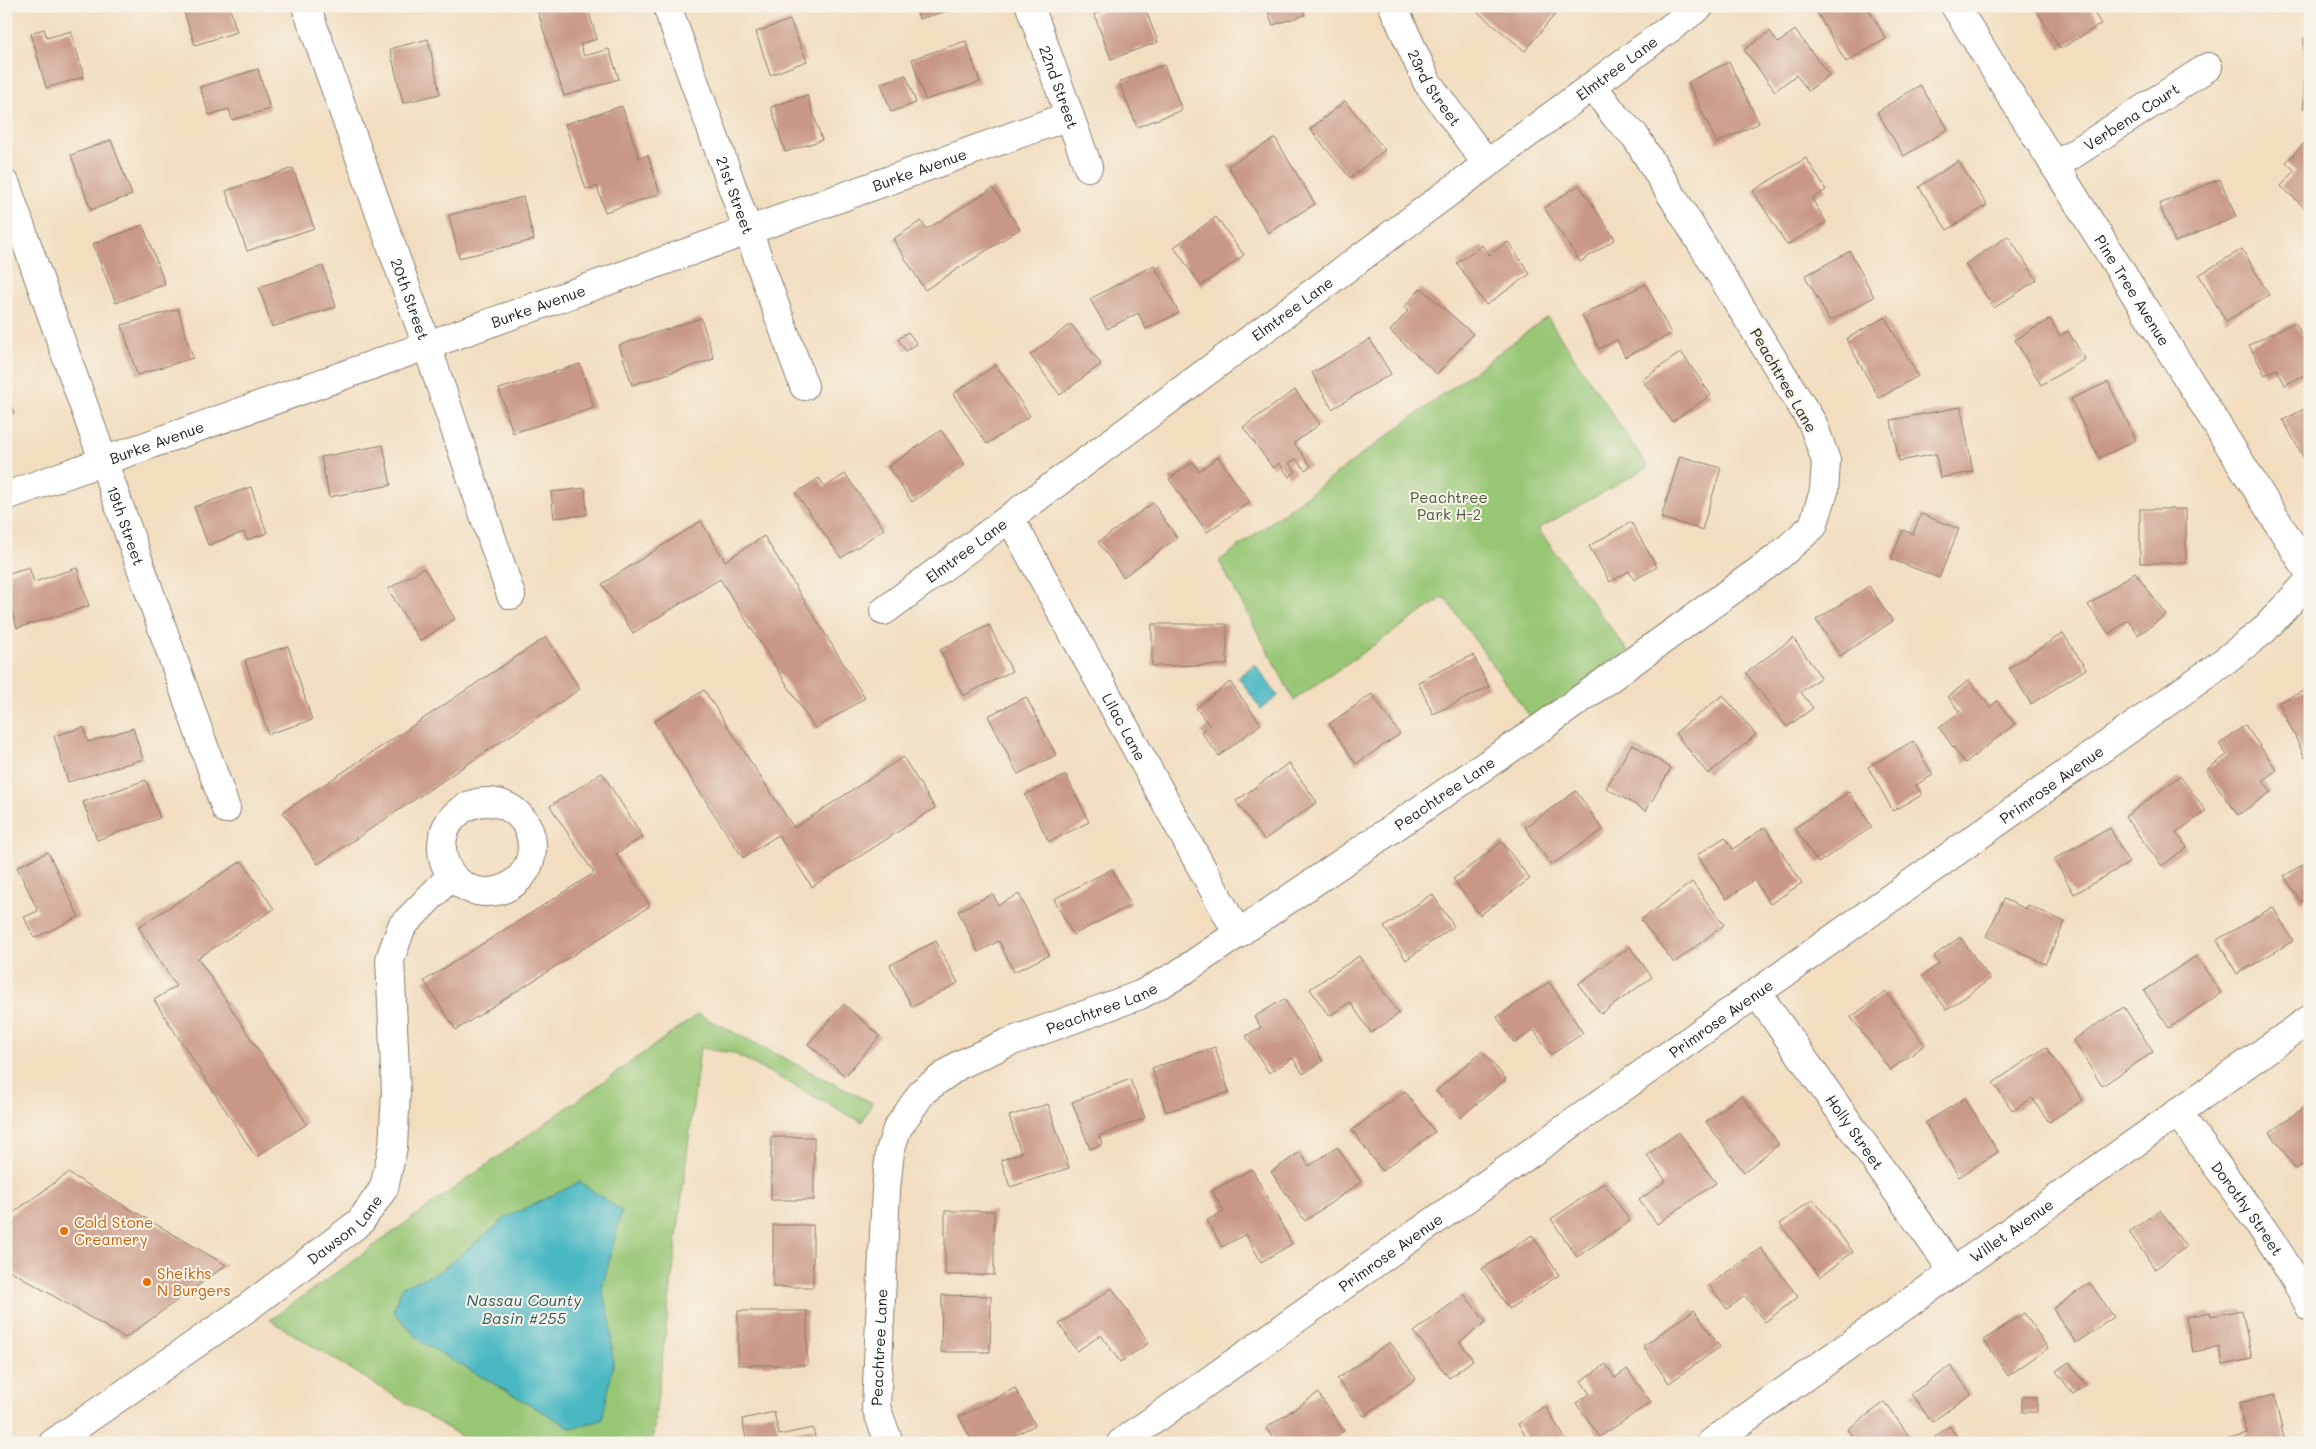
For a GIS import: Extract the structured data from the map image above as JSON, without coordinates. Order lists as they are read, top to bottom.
{
  "streets": {
    "street": [
      "Elmtree Lane",
      "22nd Street",
      "23rd Street",
      "Verbena Court",
      "Burke Avenue",
      "21st Street",
      "Pine Tree Avenue",
      "20th Street",
      "Peachtree Lane",
      "19th Street",
      "Lilac Lane",
      "Primrose Avenue",
      "Holly Street",
      "Dorothy Street",
      "Dawson Lane",
      "Willet Avenue"
    ]
  },
  "crossings": [
    ["Elmtree Lane", "23rd Street"],
    ["Elmtree Lane", "Peachtree Lane"],
    ["Elmtree Lane", "Lilac Lane"],
    ["22nd Street", "Burke Avenue"],
    ["Verbena Court", "Pine Tree Avenue"],
    ["Burke Avenue", "21st Street"],
    ["Burke Avenue", "20th Street"],
    ["Burke Avenue", "19th Street"],
    ["Peachtree Lane", "Lilac Lane"],
    ["Primrose Avenue", "Holly Street"],
    ["Holly Street", "Willet Avenue"],
    ["Dorothy Street", "Willet Avenue"]
  ],
  "water": ["Nassau County Basin #255"],
  "parks": ["Peachtree Park H-2"],
  "places": ["Cold Stone Creamery", "Sheikhs N Burgers"]
}
